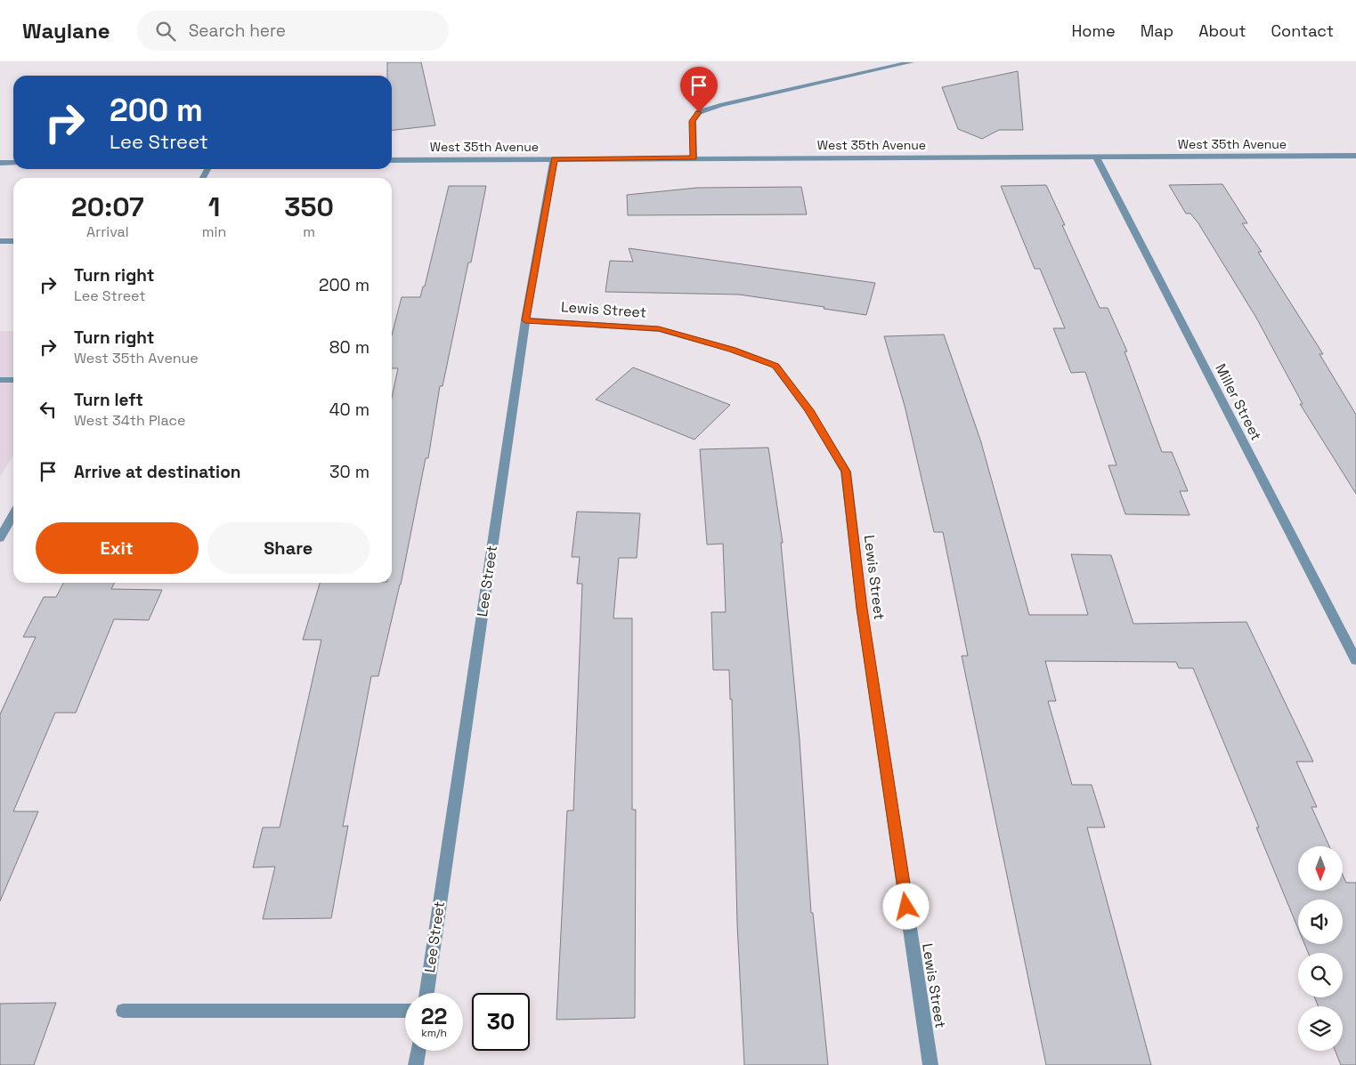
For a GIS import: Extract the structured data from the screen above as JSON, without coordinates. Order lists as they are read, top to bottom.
{
  "streets": {
    "street": [
      "West 35th Avenue",
      "Lewis Street",
      "Miller Street",
      "Lee Street"
    ]
  },
  "crossings": [
    ["West 35th Avenue", "Miller Street"],
    ["West 35th Avenue", "Lee Street"],
    ["Lewis Street", "Lee Street"]
  ],
  "north": "bottom",
  "page": {
    "header": "Waylane",
    "search": "Search here",
    "nav": [
      "Home",
      "Map",
      "About",
      "Contact"
    ],
    "turn": ["200 m", "Lee Street"],
    "eta": [
      "20:07",
      "Arrival",
      "1",
      "min",
      "350",
      "m"
    ],
    "list": [
      {
        "name": "Turn right",
        "note": "Lee Street",
        "value": "200 m"
      },
      {
        "name": "Turn right",
        "note": "West 35th Avenue",
        "value": "80 m"
      },
      {
        "name": "Turn left",
        "note": "West 34th Place",
        "value": "40 m"
      },
      {
        "name": "Arrive at destination",
        "value": "30 m"
      }
    ],
    "buttons": ["Exit", "Share"],
    "speed": "22 km/h",
    "limit": "30"
  }
}
